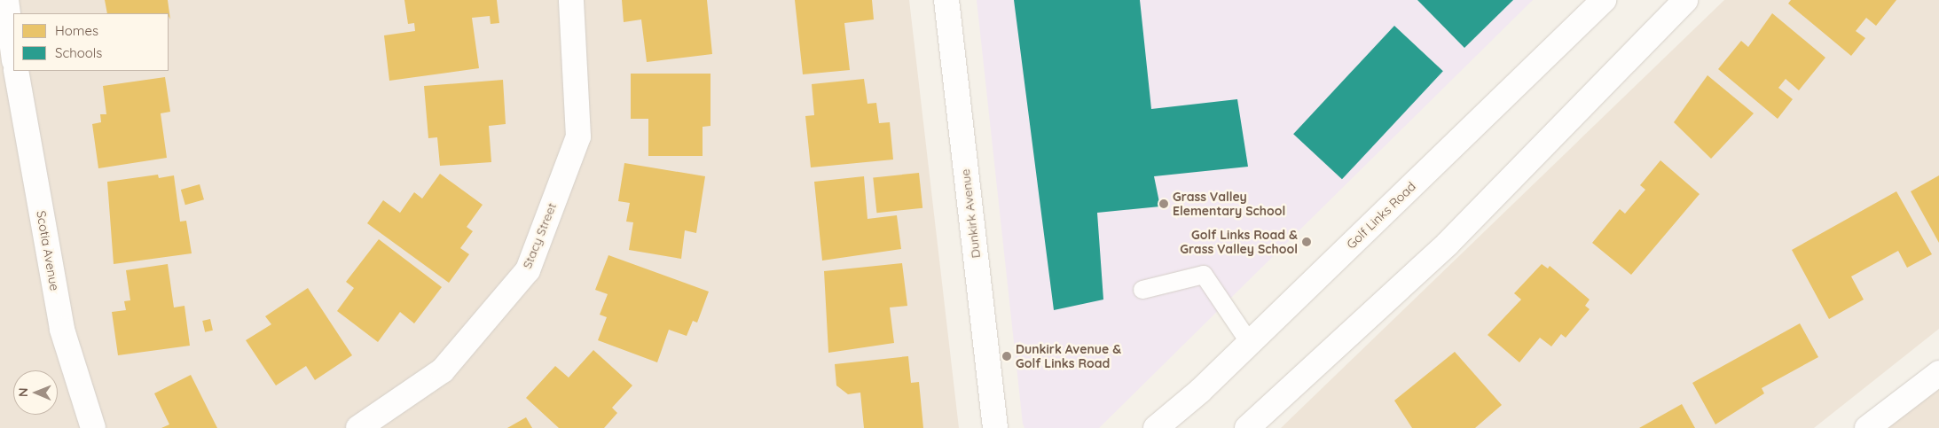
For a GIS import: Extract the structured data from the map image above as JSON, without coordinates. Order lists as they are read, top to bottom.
{
  "streets": {
    "street": [
      "Dunkirk Avenue",
      "Golf Links Road",
      "Stacy Street",
      "Scotia Avenue"
    ]
  },
  "places": ["Grass Valley Elementary School", "Golf Links Road & Grass Valley School", "Dunkirk Avenue & Golf Links Road"],
  "legend": ["Homes", "Schools"],
  "north": "left"
}
